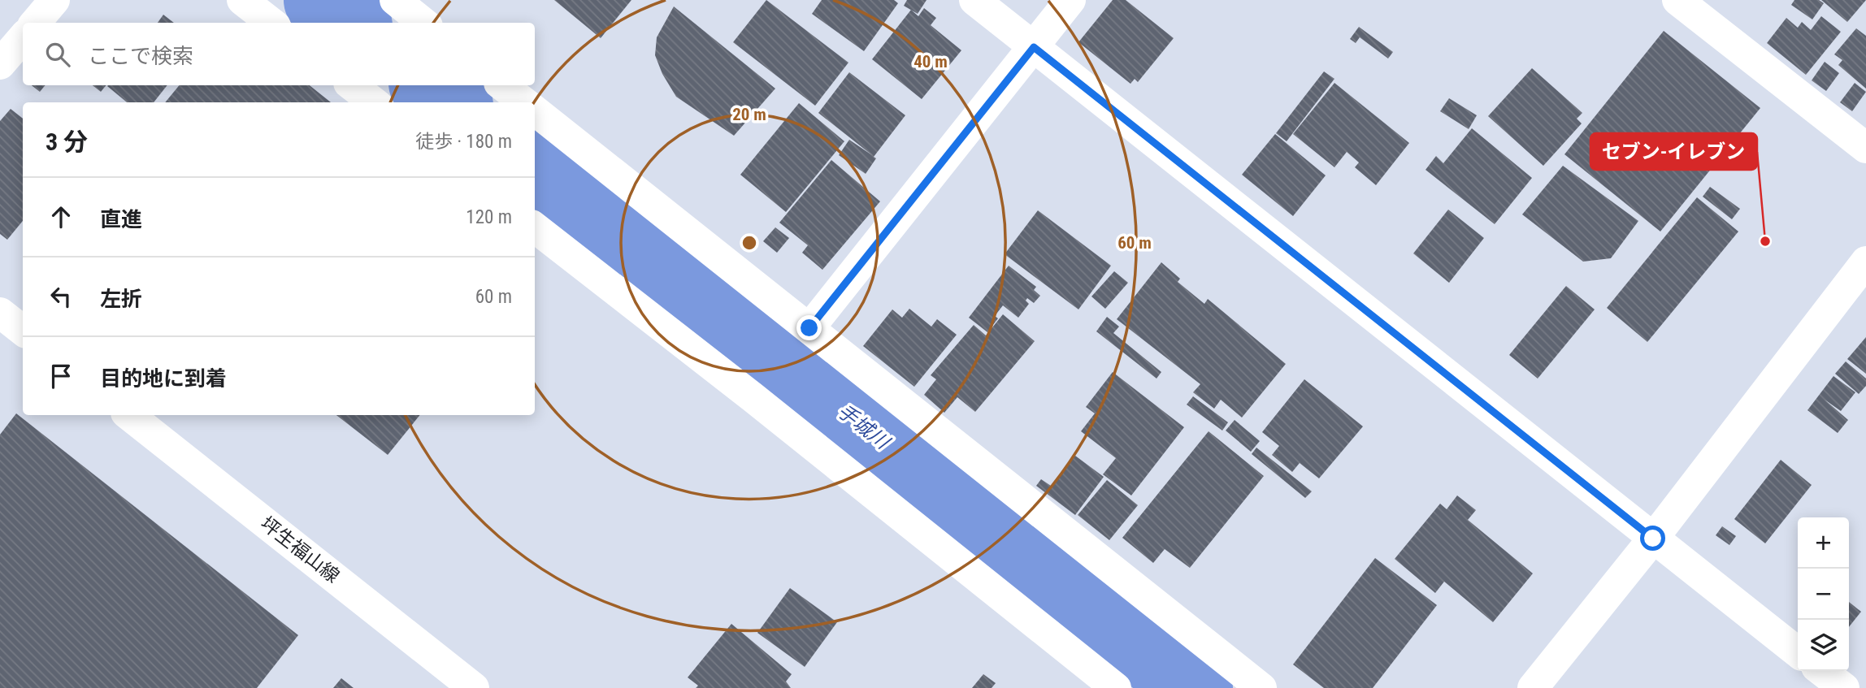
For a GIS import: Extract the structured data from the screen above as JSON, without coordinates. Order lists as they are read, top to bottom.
{
  "streets": {
    "street": ["坪生福山線"]
  },
  "water": ["手城川"],
  "places": ["セブン-イレブン"],
  "page": {
    "search": "ここで検索",
    "heading": ["3 分", "徒歩 · 180 m"],
    "list": [
      ["直進", "120 m"],
      ["左折", "60 m"],
      "目的地に到着"
    ],
    "map_buttons": ["+", "−"]
  },
  "rings": ["40 m", "20 m", "60 m"]
}
